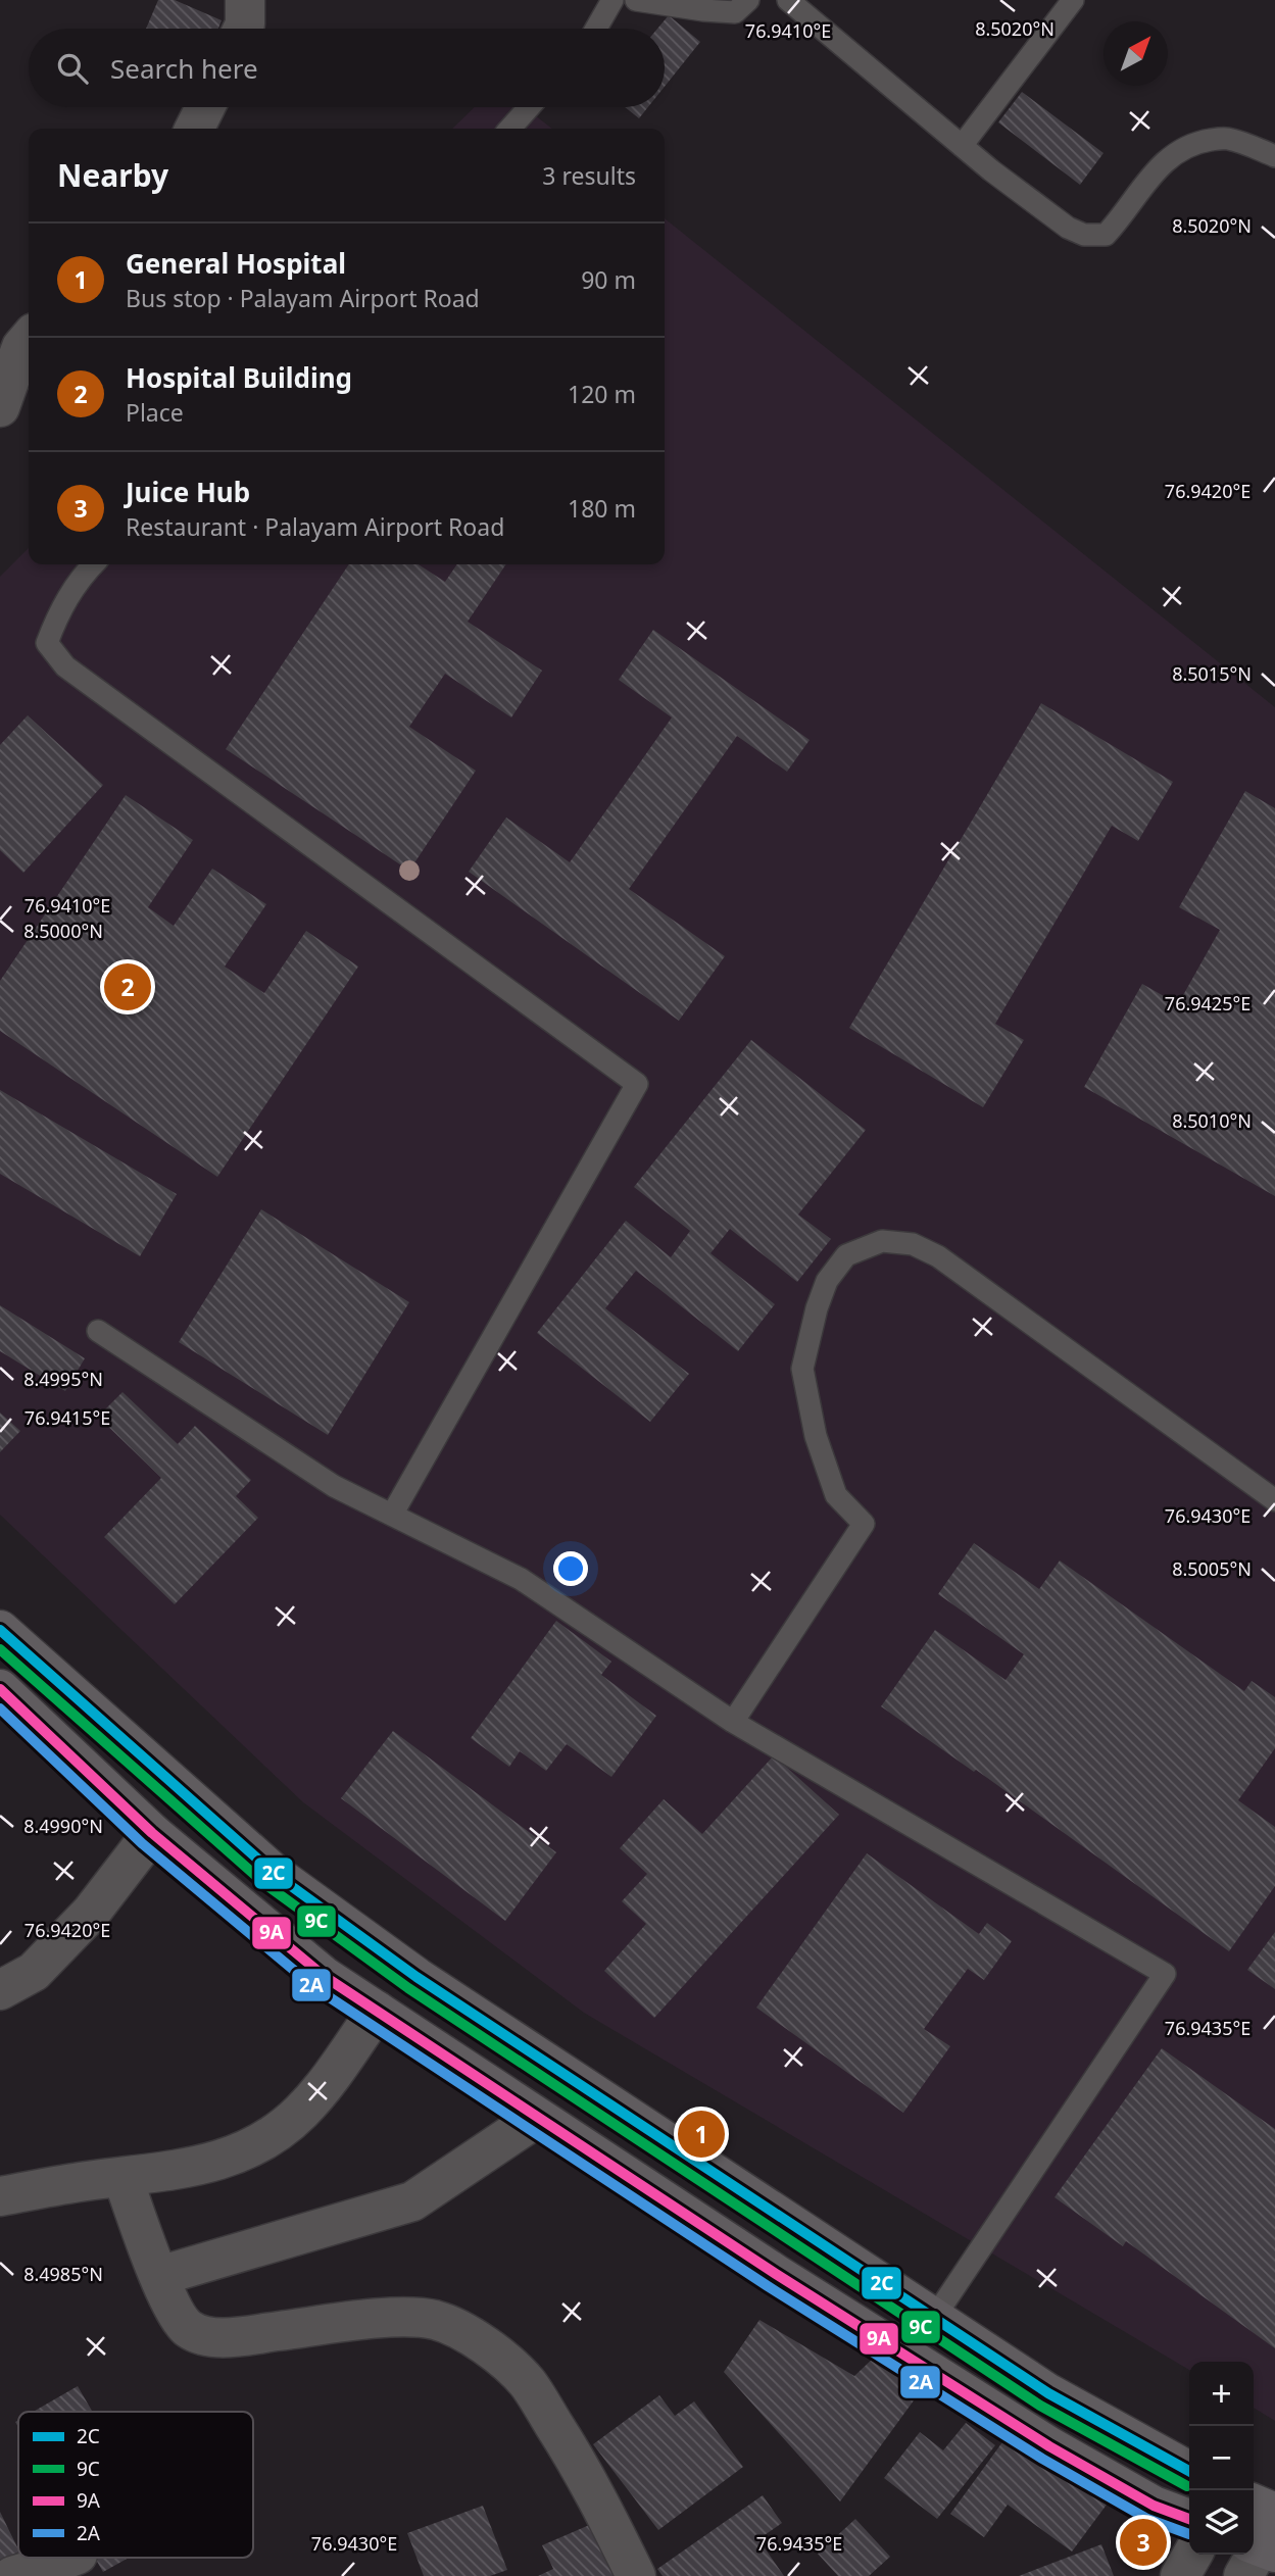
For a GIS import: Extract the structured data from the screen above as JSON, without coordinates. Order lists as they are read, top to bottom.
{
  "lines": [
    "transit line 2C",
    "transit line 9C",
    "transit line 9A",
    "transit line 2A"
  ],
  "legend": [
    "2C",
    "9C",
    "9A",
    "2A"
  ],
  "north": "top right",
  "page": {
    "search": "Search here",
    "heading": ["Nearby", "3 results"],
    "list": [
      {
        "mark": "1",
        "name": "General Hospital",
        "note": "Bus stop · Palayam Airport Road",
        "value": "90 m"
      },
      {
        "mark": "2",
        "name": "Hospital Building",
        "note": "Place",
        "value": "120 m"
      },
      {
        "mark": "3",
        "name": "Juice Hub",
        "note": "Restaurant · Palayam Airport Road",
        "value": "180 m"
      }
    ],
    "pins": ["2", "1", "3"],
    "map_buttons": ["+", "−"]
  },
  "coordinates": [
    "8.5020°N",
    "76.9410°E",
    "76.9420°E",
    "8.5015°N",
    "8.5000°N",
    "76.9425°E",
    "8.5010°N",
    "8.4995°N",
    "76.9415°E",
    "76.9430°E",
    "8.5005°N",
    "8.4990°N",
    "76.9435°E",
    "8.4985°N"
  ]
}
